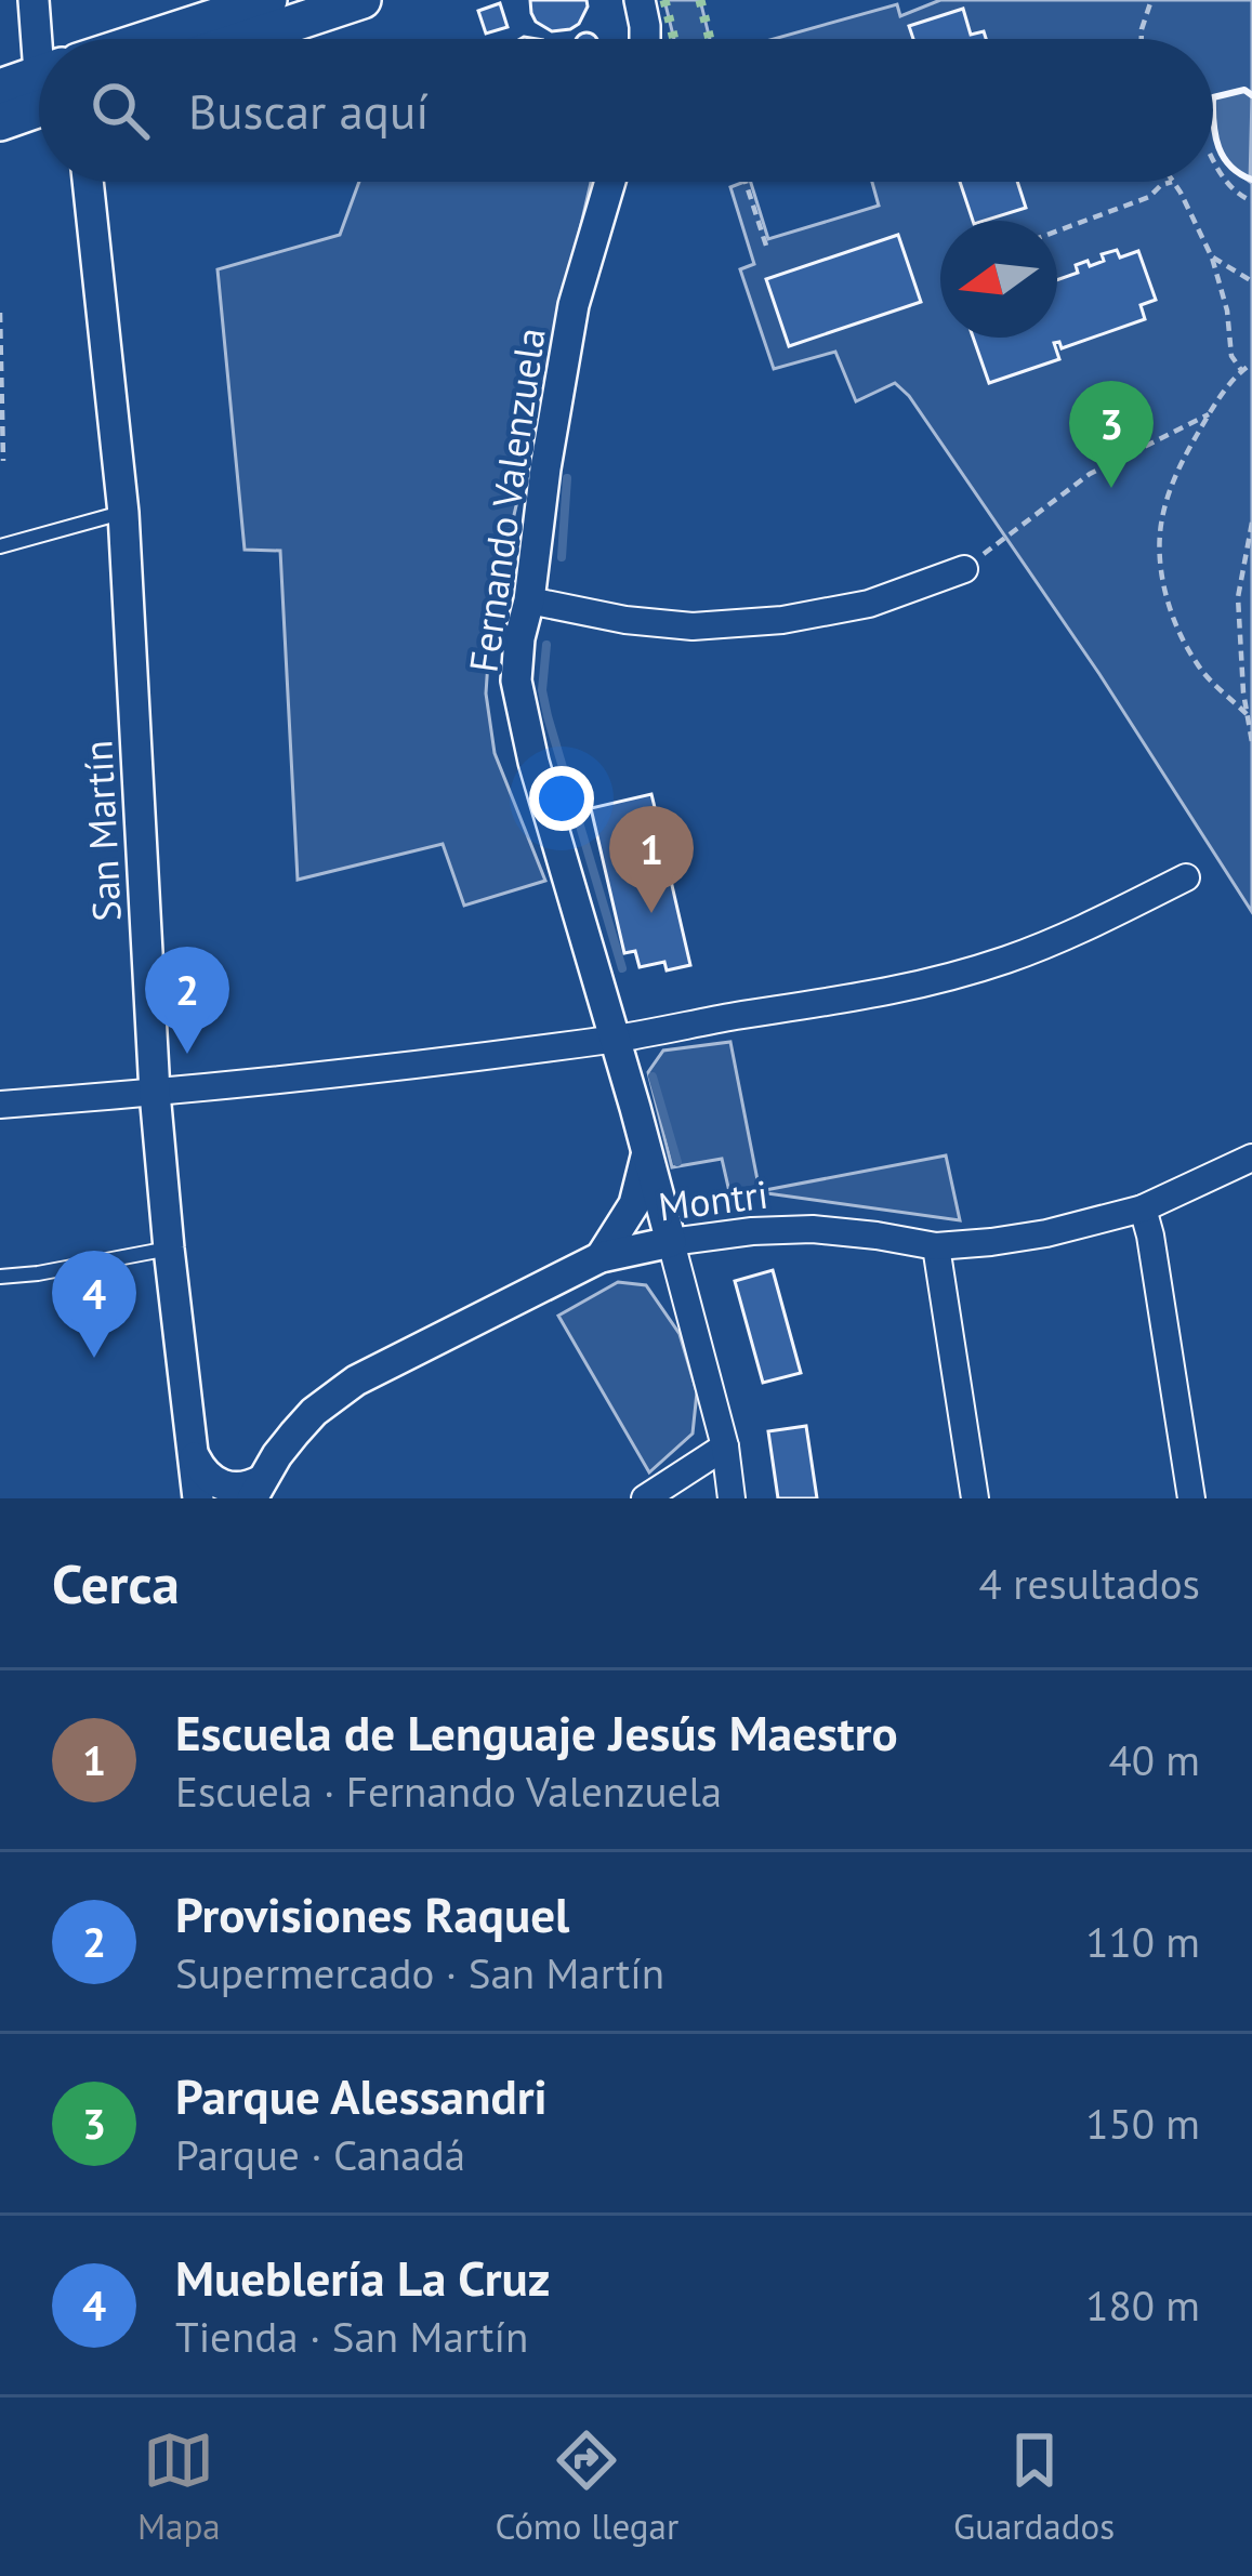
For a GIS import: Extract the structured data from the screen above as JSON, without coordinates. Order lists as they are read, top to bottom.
{
  "streets": {
    "street": ["Fernando Valenzuela", "San Martín", "Montri"]
  },
  "crossings": [
    ["Fernando Valenzuela", "Montri"]
  ],
  "north": "left",
  "page": {
    "search": "Buscar aquí",
    "pins": [
      "3",
      "1",
      "2",
      "4"
    ],
    "heading": ["Cerca", "4 resultados"],
    "list": [
      {
        "mark": "1",
        "name": "Escuela de Lenguaje Jesús Maestro",
        "note": "Escuela · Fernando Valenzuela",
        "value": "40 m"
      },
      {
        "mark": "2",
        "name": "Provisiones Raquel",
        "note": "Supermercado · San Martín",
        "value": "110 m"
      },
      {
        "mark": "3",
        "name": "Parque Alessandri",
        "note": "Parque · Canadá",
        "value": "150 m"
      },
      {
        "mark": "4",
        "name": "Mueblería La Cruz",
        "note": "Tienda · San Martín",
        "value": "180 m"
      }
    ],
    "nav": ["Mapa", "Cómo llegar", "Guardados"]
  }
}
